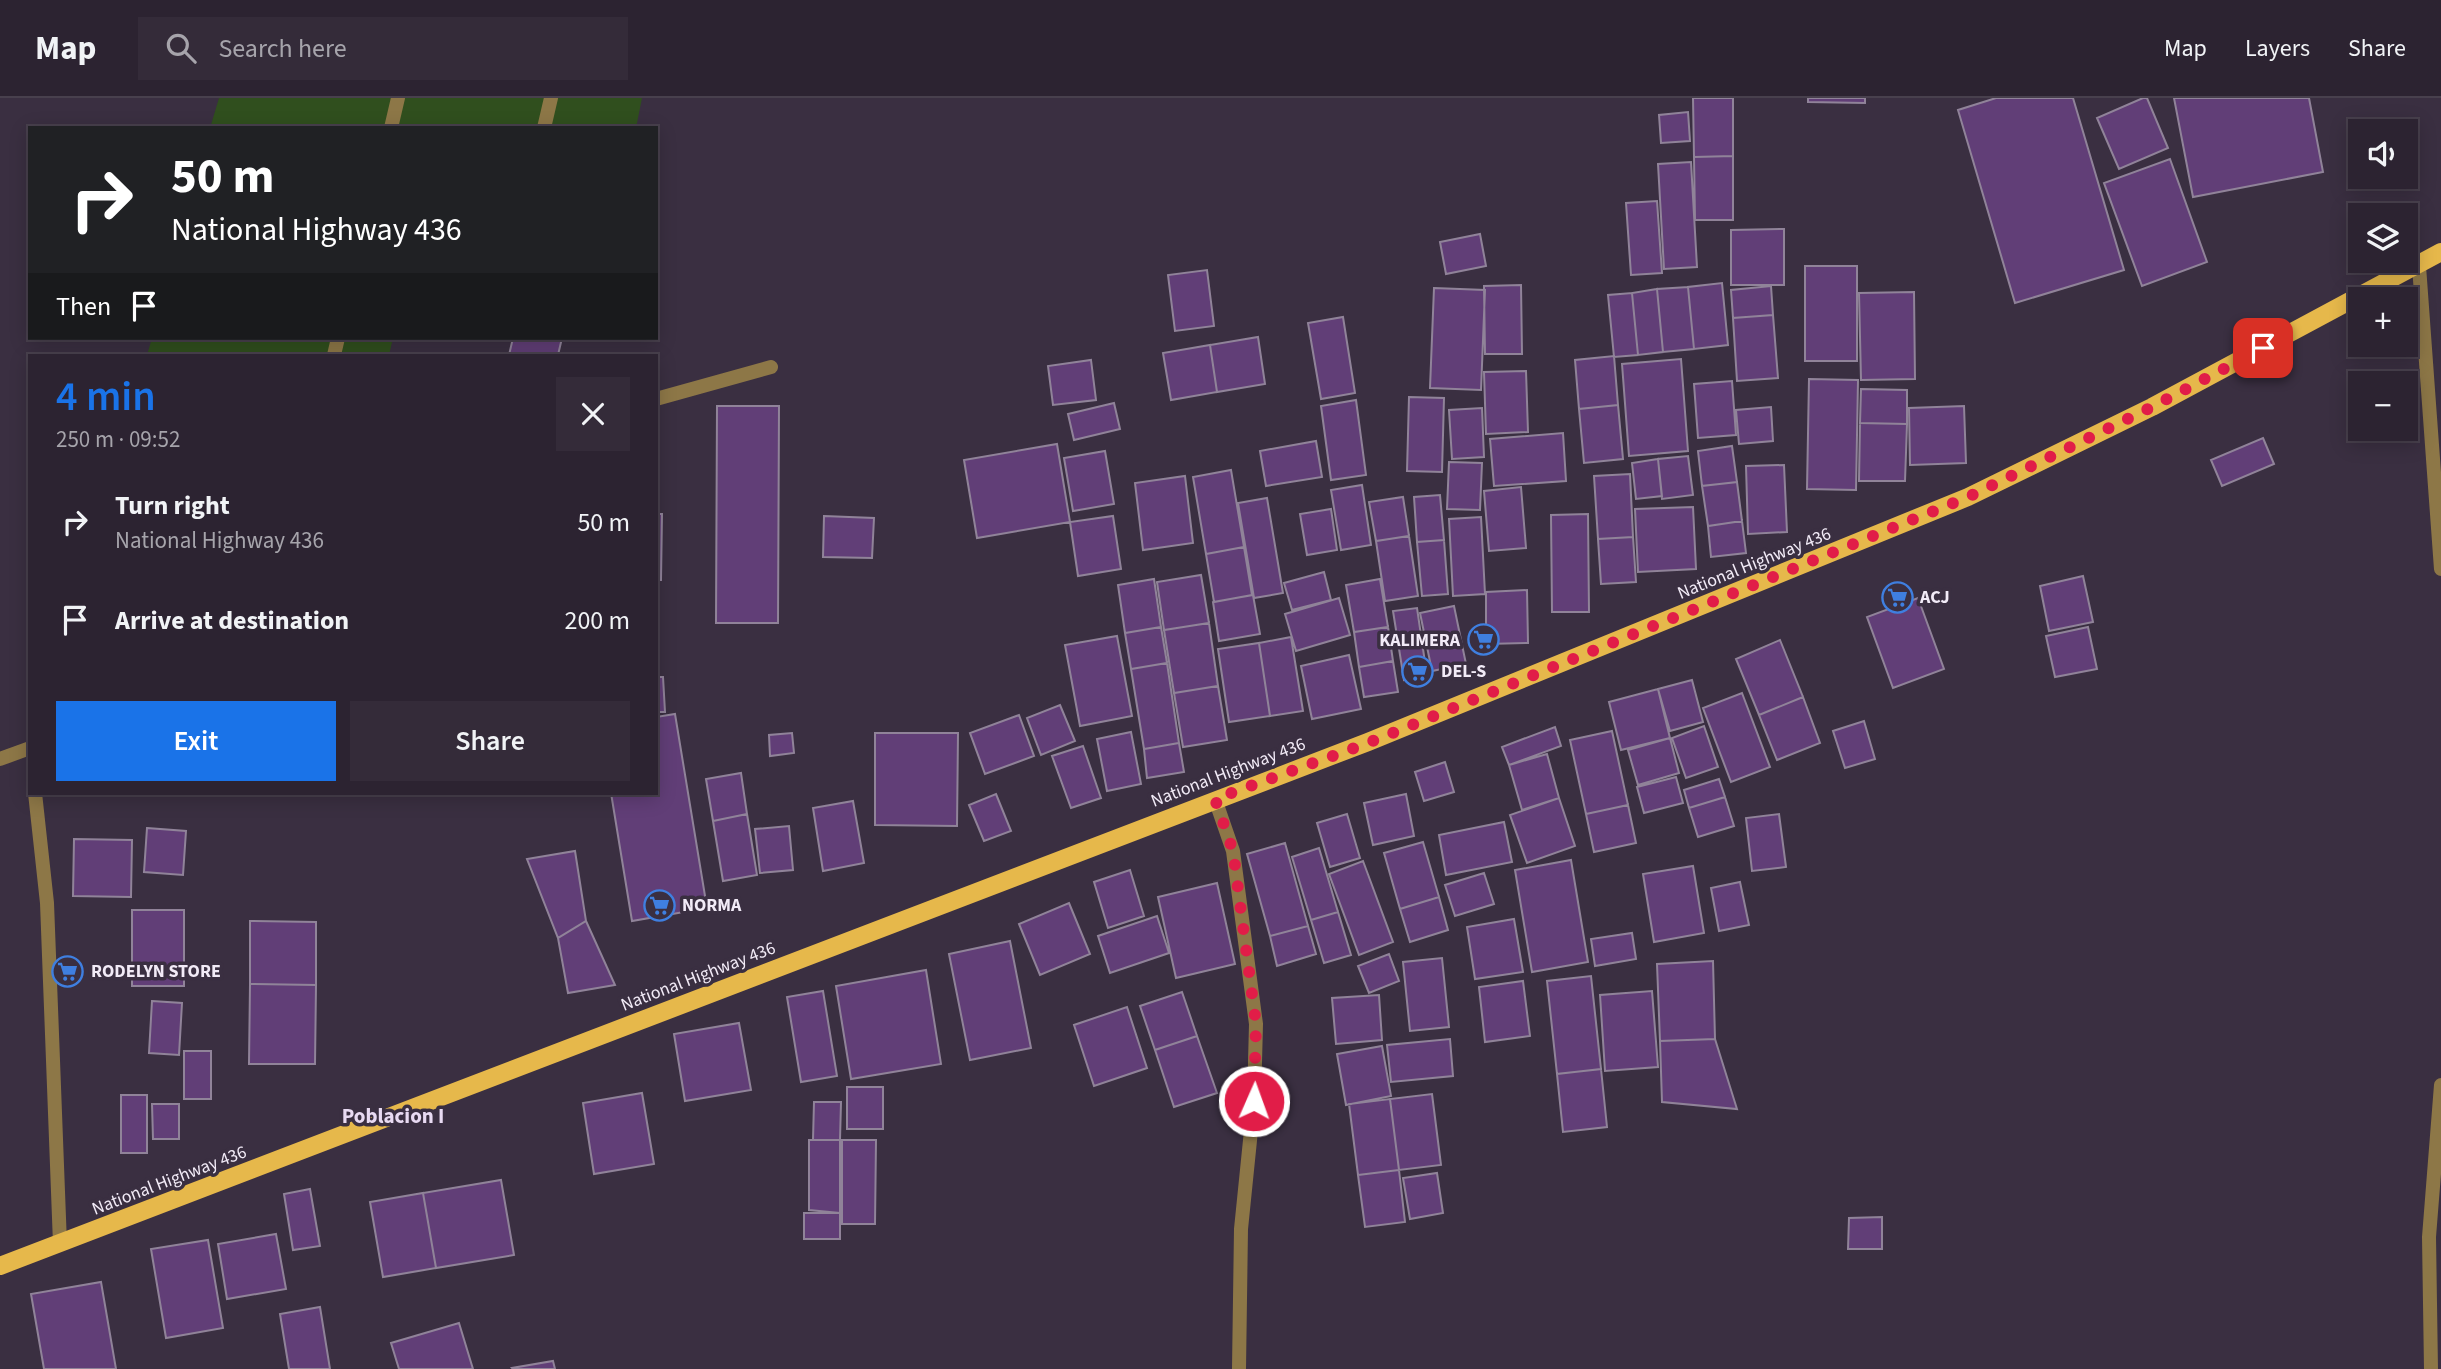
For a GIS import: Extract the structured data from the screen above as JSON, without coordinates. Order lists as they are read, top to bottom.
{
  "streets": {
    "main road": ["National Highway 436"]
  },
  "districts": ["Poblacion I"],
  "places": {
    "supermarket": [
      "ACJ",
      "KALIMERA",
      "DEL-S",
      "NORMA",
      "RODELYN STORE"
    ]
  },
  "page": {
    "header": "Map",
    "search": "Search here",
    "nav": ["Map", "Layers", "Share"],
    "map_buttons": ["+", "−"],
    "turn": ["50 m", "National Highway 436"],
    "then": "Then",
    "heading": ["4 min", "250 m · 09:52"],
    "list": [
      {
        "name": "Turn right",
        "note": "National Highway 436",
        "value": "50 m"
      },
      {
        "name": "Arrive at destination",
        "value": "200 m"
      }
    ],
    "buttons": ["Exit", "Share"]
  }
}
